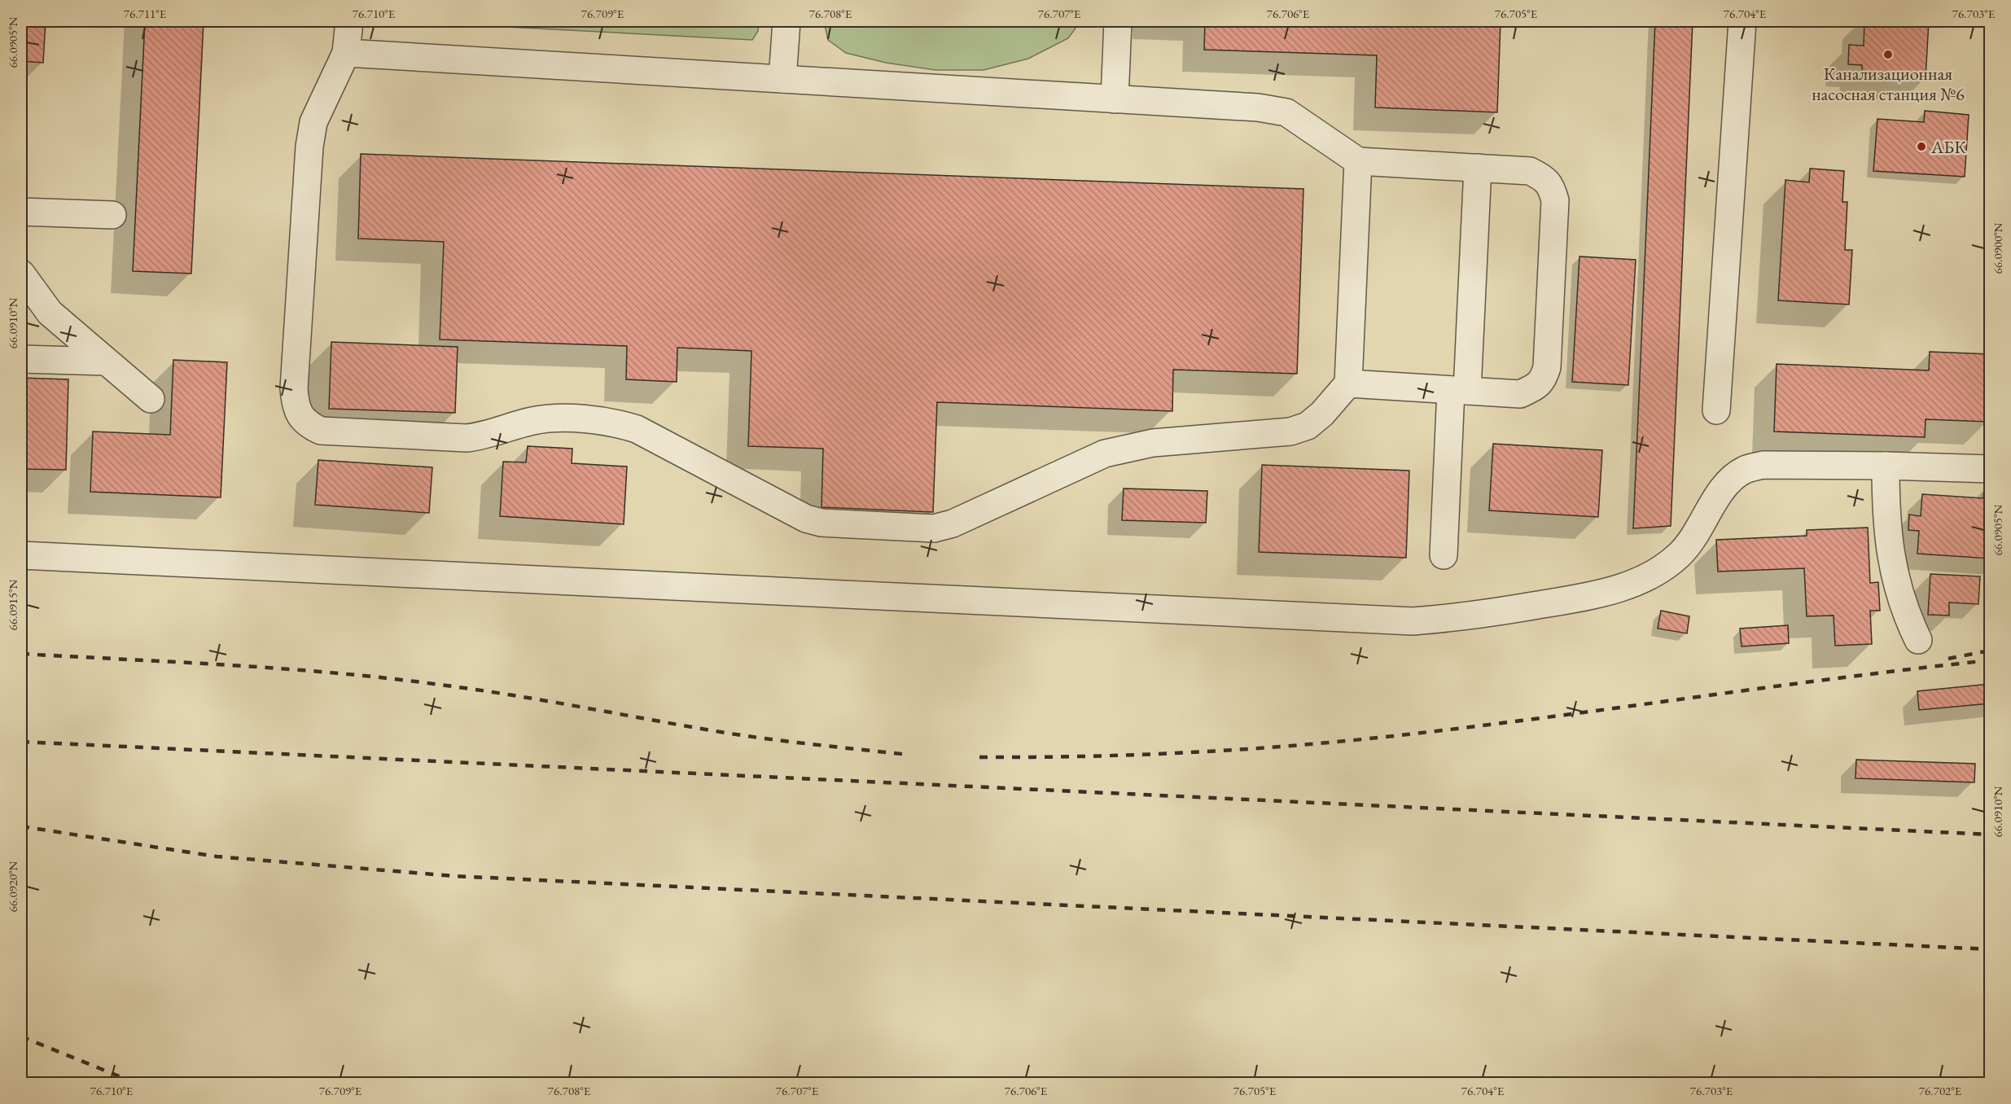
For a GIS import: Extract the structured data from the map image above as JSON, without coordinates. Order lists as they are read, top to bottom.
{
  "places": ["Канализационная насосная станция №6", "АБК"],
  "coordinates": [
    "76.711°E",
    "76.710°E",
    "76.709°E",
    "76.708°E",
    "76.707°E",
    "76.706°E",
    "76.705°E",
    "76.704°E",
    "76.703°E",
    "66.0905°N",
    "66.0900°N",
    "66.0910°N",
    "66.0915°N",
    "66.0920°N",
    "76.702°E"
  ]
}
